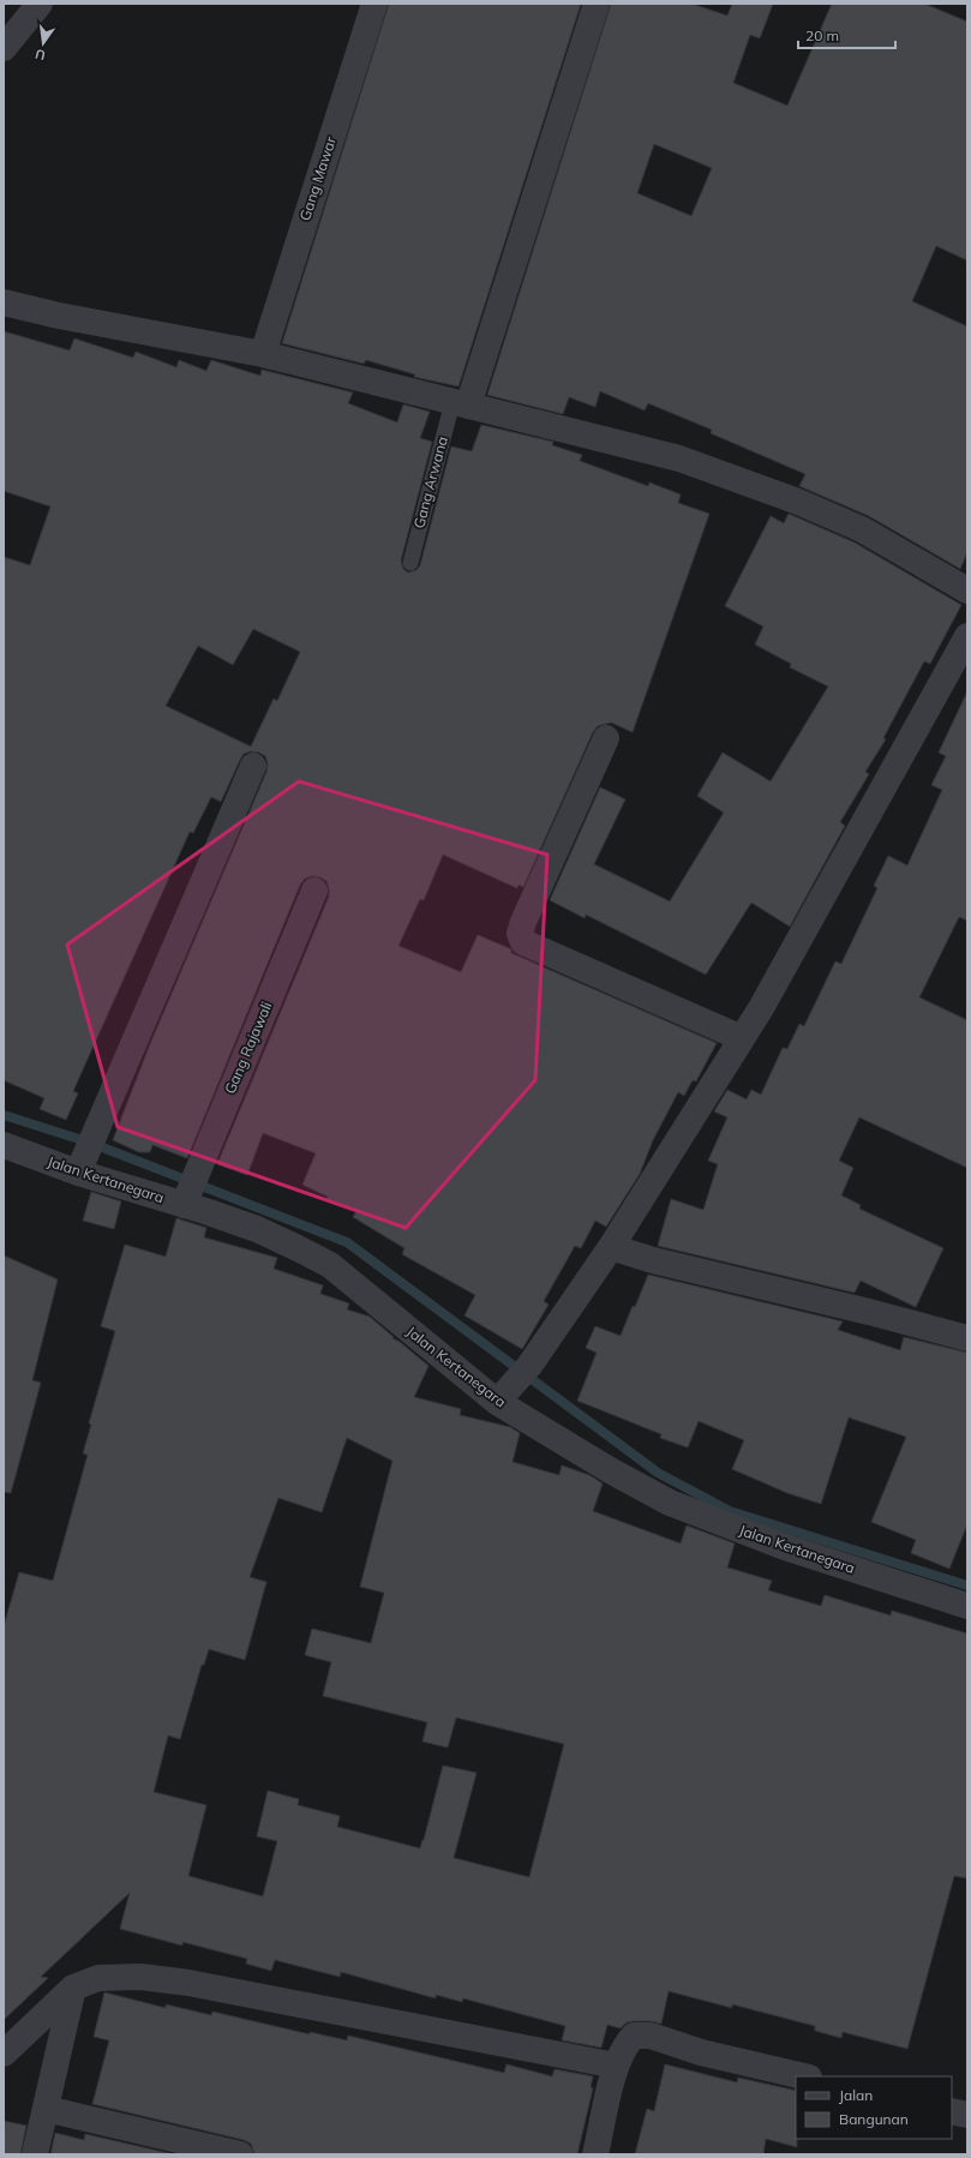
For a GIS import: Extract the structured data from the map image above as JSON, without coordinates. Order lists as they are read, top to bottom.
{
  "streets": {
    "street": ["Gang Mawar", "Gang Rajawali", "Jalan Kertanegara"],
    "lane": ["Gang Arwana"]
  },
  "crossings": [
    ["Gang Rajawali", "Jalan Kertanegara"]
  ],
  "legend": ["Jalan", "Bangunan"],
  "scale_bar": "20 m",
  "north": "bottom"
}
